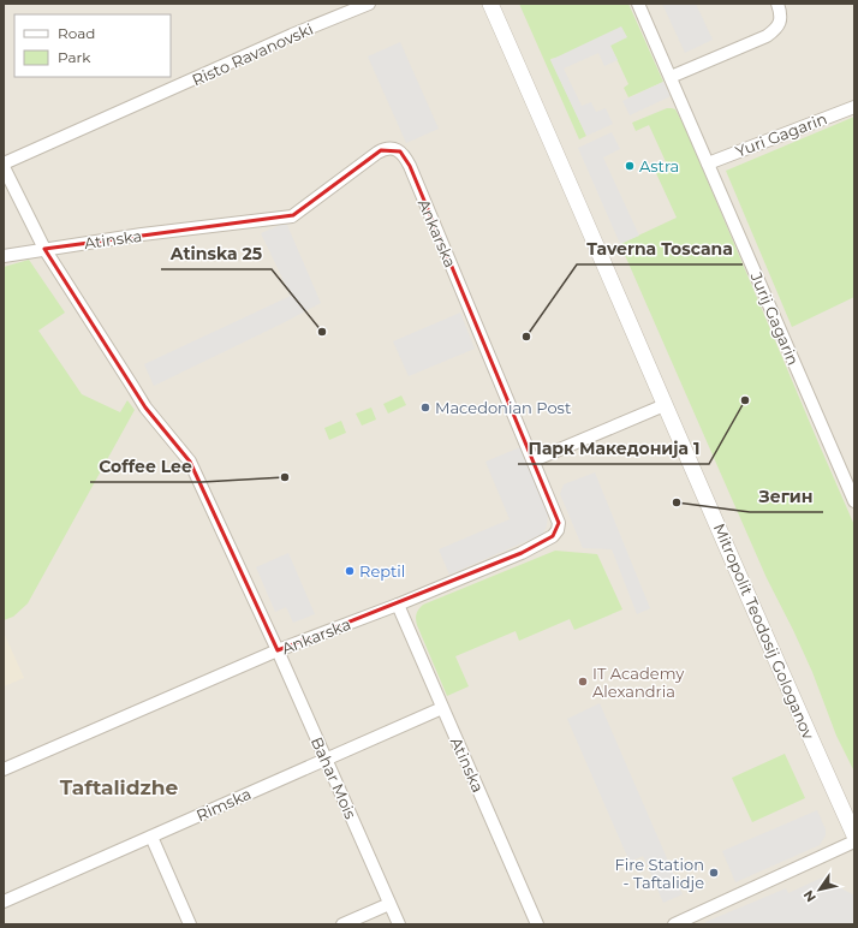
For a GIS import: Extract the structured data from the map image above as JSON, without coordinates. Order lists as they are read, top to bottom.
{
  "streets": {
    "street": [
      "Risto Ravanovski",
      "Yuri Gagarin",
      "Ankarska",
      "Atinska",
      "Jurij Gagarin",
      "Mitropolit Teodosij Gologanov",
      "Bahar Mois",
      "Rimska"
    ]
  },
  "crossings": [
    ["Yuri Gagarin", "Jurij Gagarin"],
    ["Ankarska", "Atinska"],
    ["Ankarska", "Bahar Mois"],
    ["Atinska", "Bahar Mois"],
    ["Atinska", "Rimska"],
    ["Bahar Mois", "Rimska"]
  ],
  "districts": ["Taftalidzhe"],
  "places": [
    "Astra",
    "Atinska 25",
    "Taverna Toscana",
    "Парк Македонија 1",
    "Macedonian Post",
    "Coffee Lee",
    "Зегин",
    "Reptil",
    "IT Academy Alexandria",
    "Fire Station - Taftalidje"
  ],
  "legend": ["Road", "Park"],
  "north": "bottom left"
}
